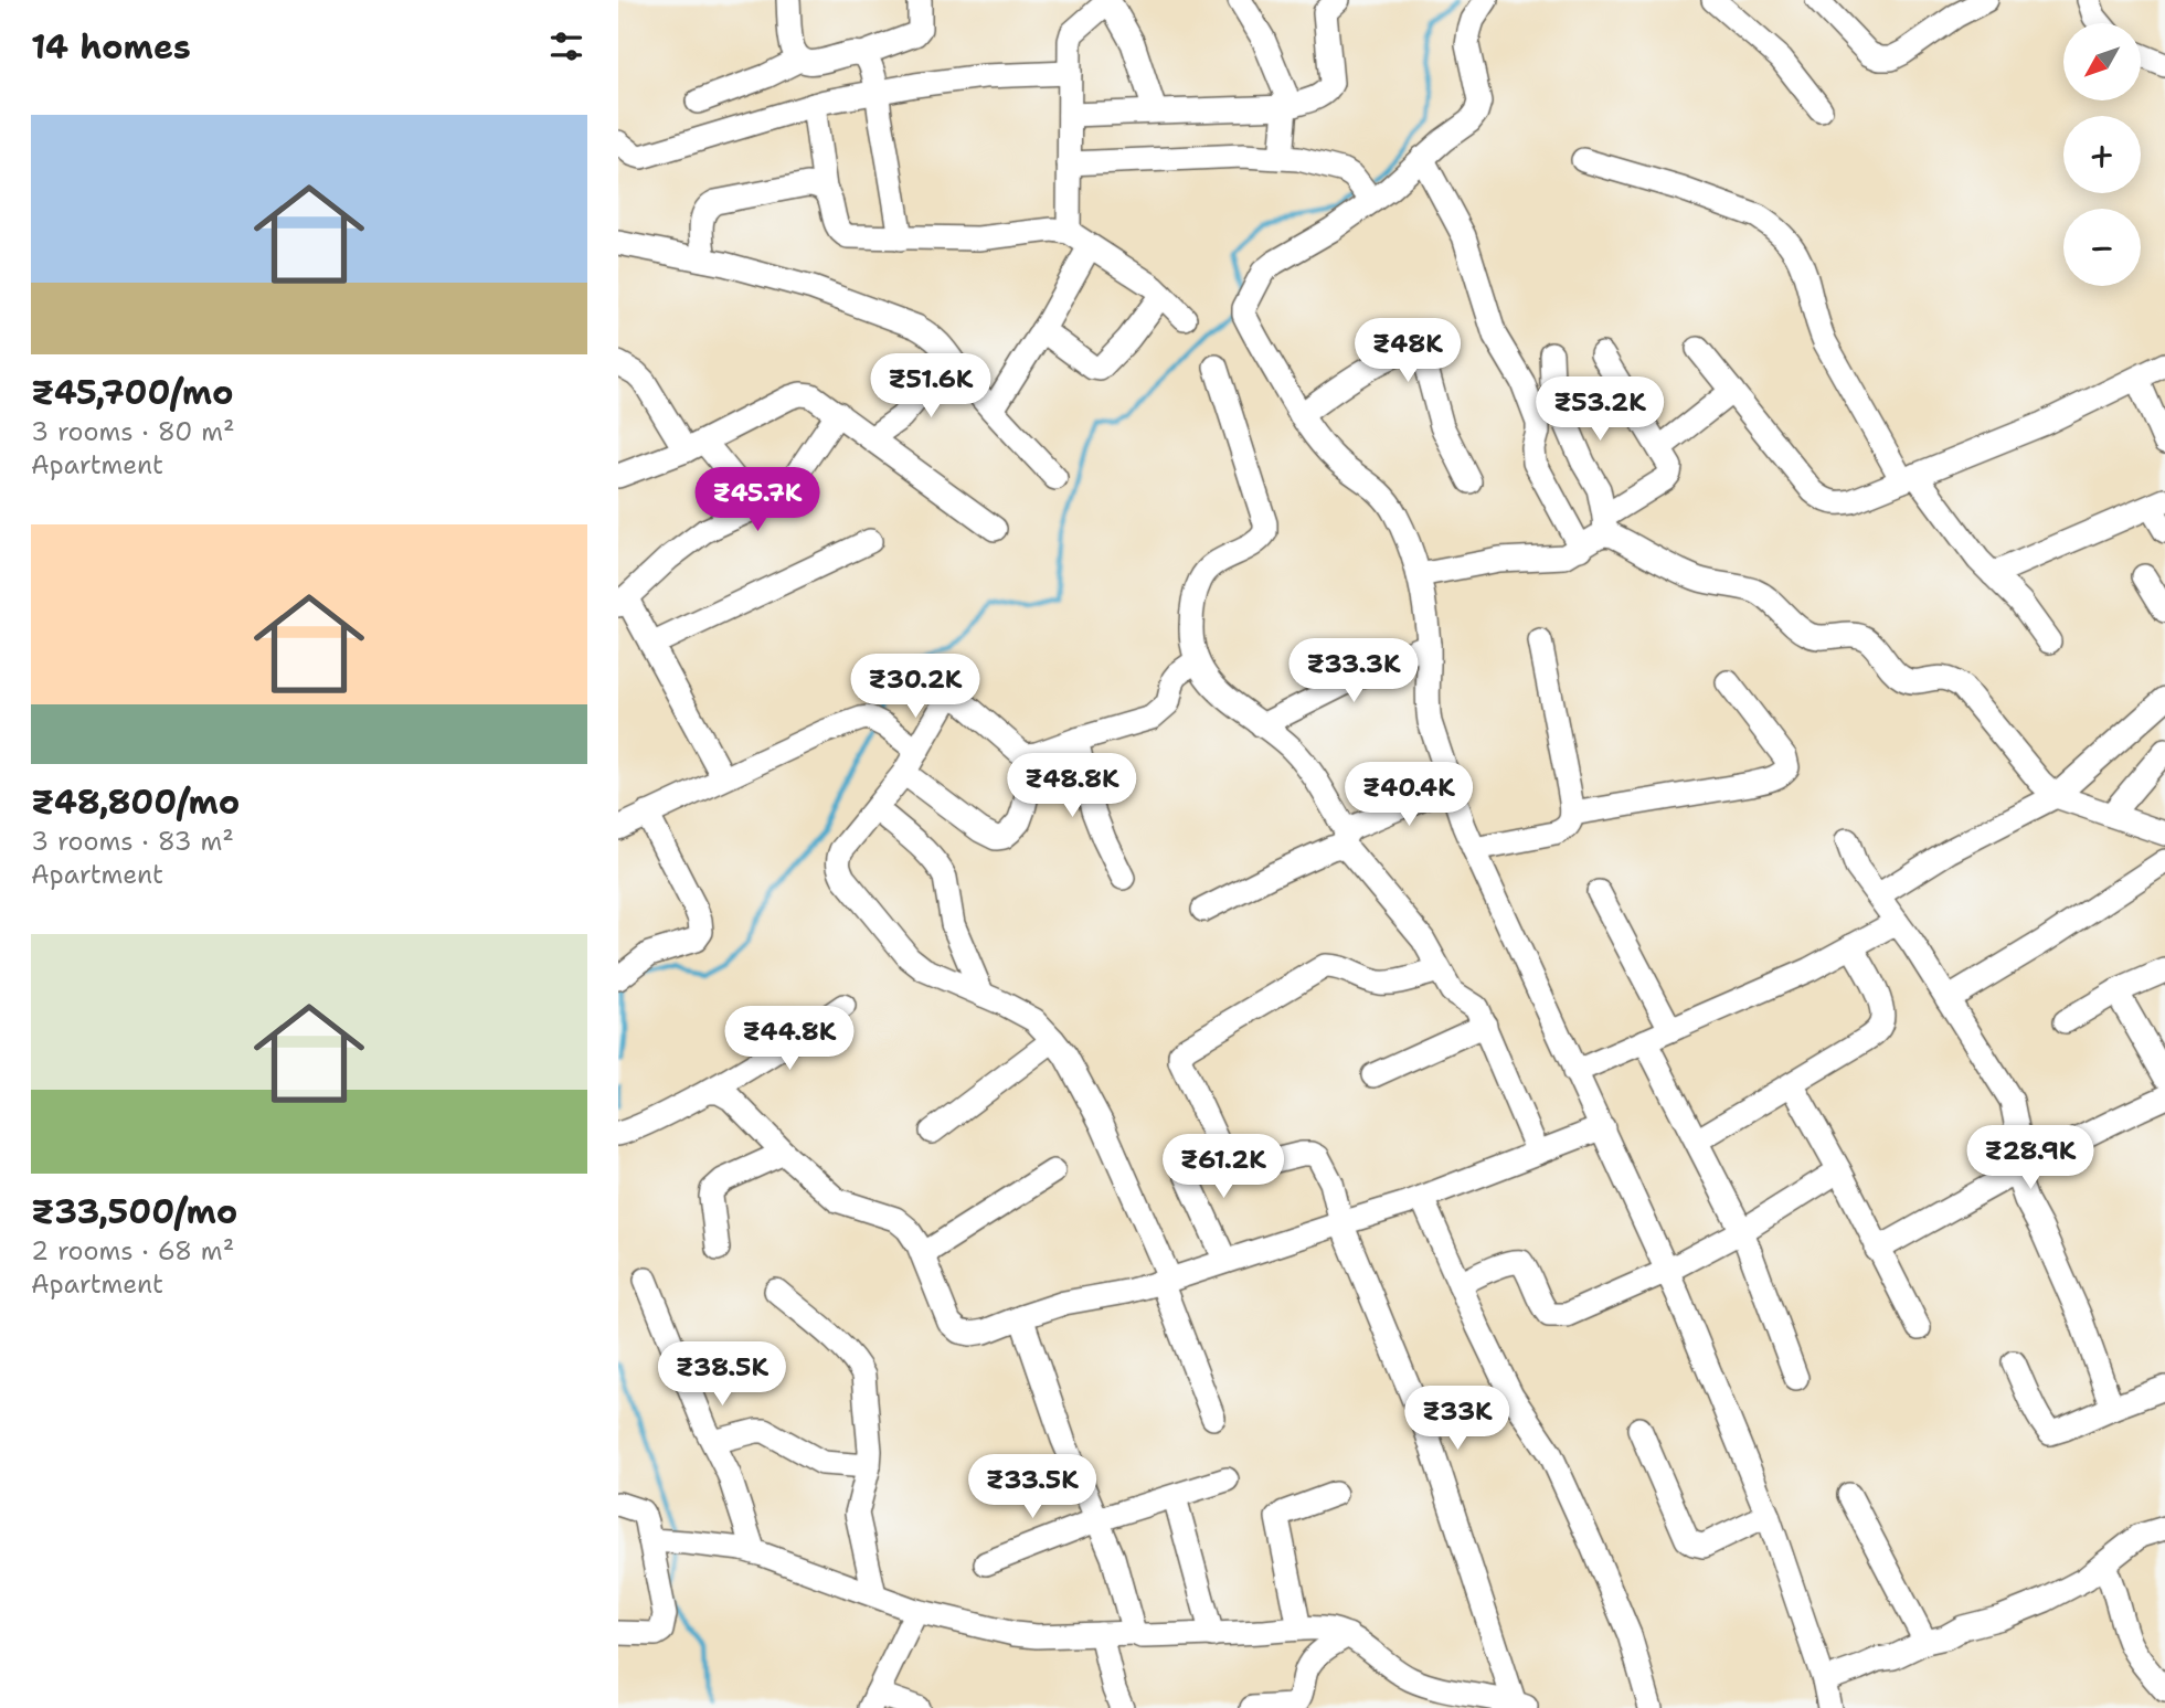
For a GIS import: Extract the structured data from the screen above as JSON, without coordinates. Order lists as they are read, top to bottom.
{
  "north": "bottom left",
  "page": {
    "heading": "14 homes",
    "map_buttons": ["+", "−"],
    "list": [
      {
        "name": "₹45,700/mo",
        "note": "3 rooms · 80 m² · Apartment"
      },
      {
        "name": "₹48,800/mo",
        "note": "3 rooms · 83 m² · Apartment"
      },
      {
        "name": "₹33,500/mo",
        "note": "2 rooms · 68 m² · Apartment"
      }
    ],
    "price": [
      "₹48K",
      "₹51.6K",
      "₹53.2K",
      "₹45.7K",
      "₹33.3K",
      "₹30.2K",
      "₹48.8K",
      "₹40.4K",
      "₹44.8K",
      "₹28.9K",
      "₹61.2K",
      "₹38.5K",
      "₹33K",
      "₹33.5K"
    ]
  }
}
